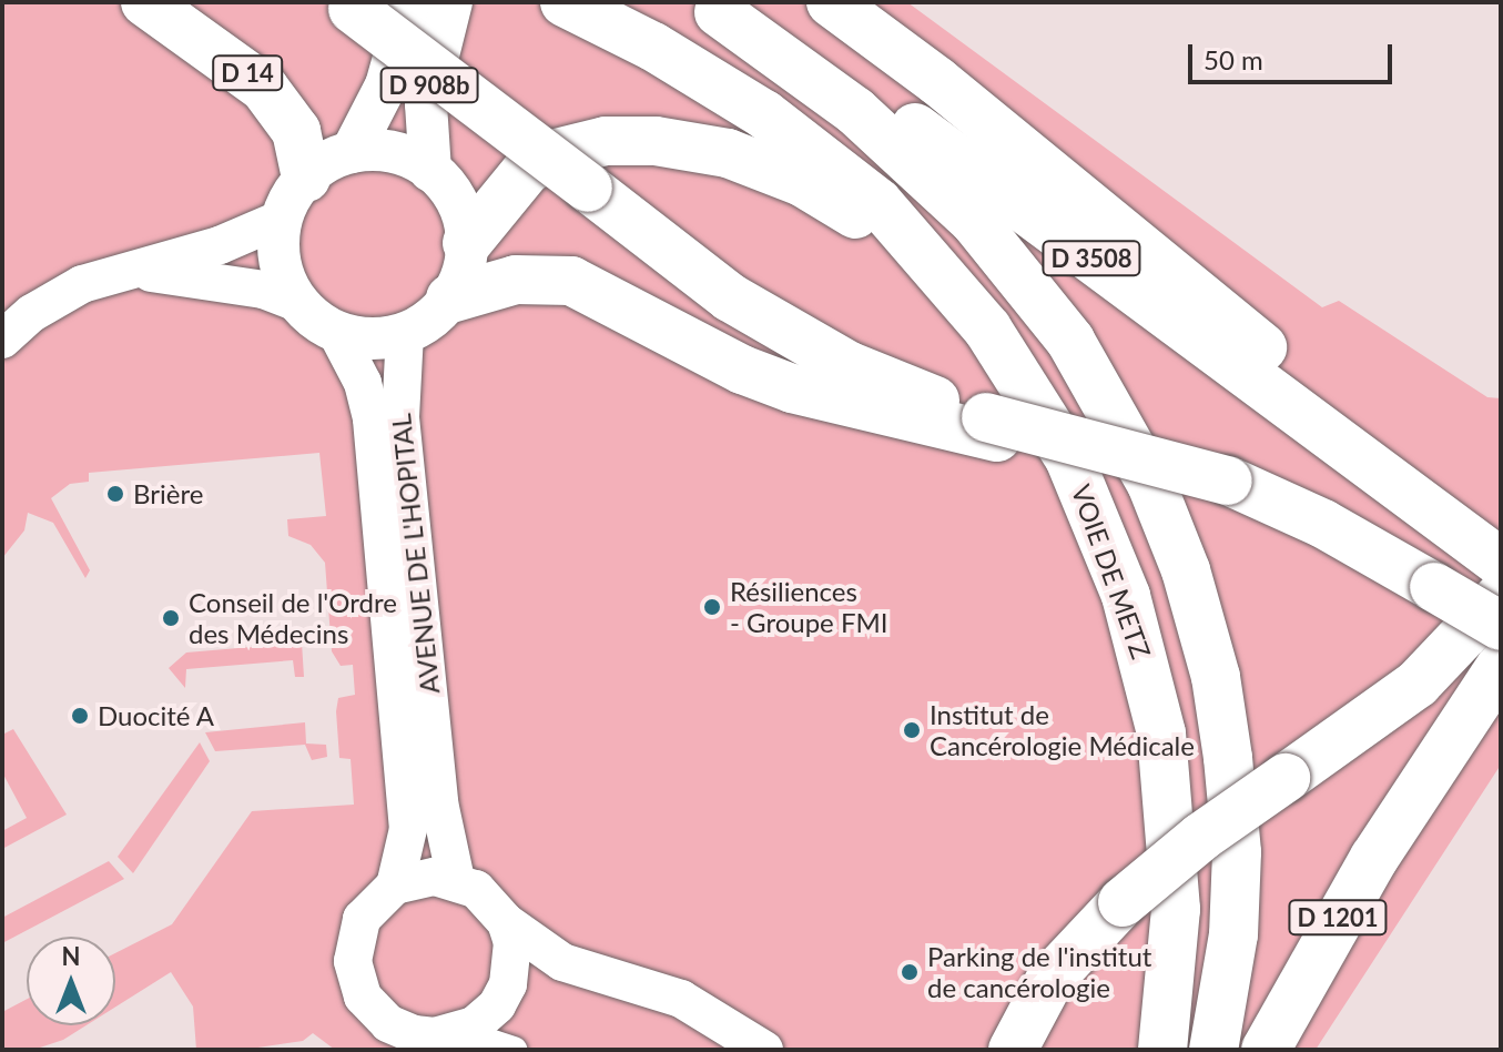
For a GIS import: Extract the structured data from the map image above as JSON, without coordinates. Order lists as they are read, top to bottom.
{
  "streets": {
    "highway": [
      "D 14",
      "D 3508",
      "VOIE DE METZ",
      "D 1201"
    ],
    "main road": ["D 908b"],
    "street": ["AVENUE DE L'HOPITAL"]
  },
  "crossings": [
    ["D 14", "D 908b"],
    ["D 14", "AVENUE DE L'HOPITAL"],
    ["D 908b", "AVENUE DE L'HOPITAL"]
  ],
  "places": [
    "Brière",
    "Résiliences - Groupe FMI",
    "Conseil de l'Ordre des Médecins",
    "Duocité A",
    "Institut de Cancérologie Médicale",
    "Parking de l'institut de cancérologie"
  ],
  "scale_bar": "50 m",
  "north": "top"
}
